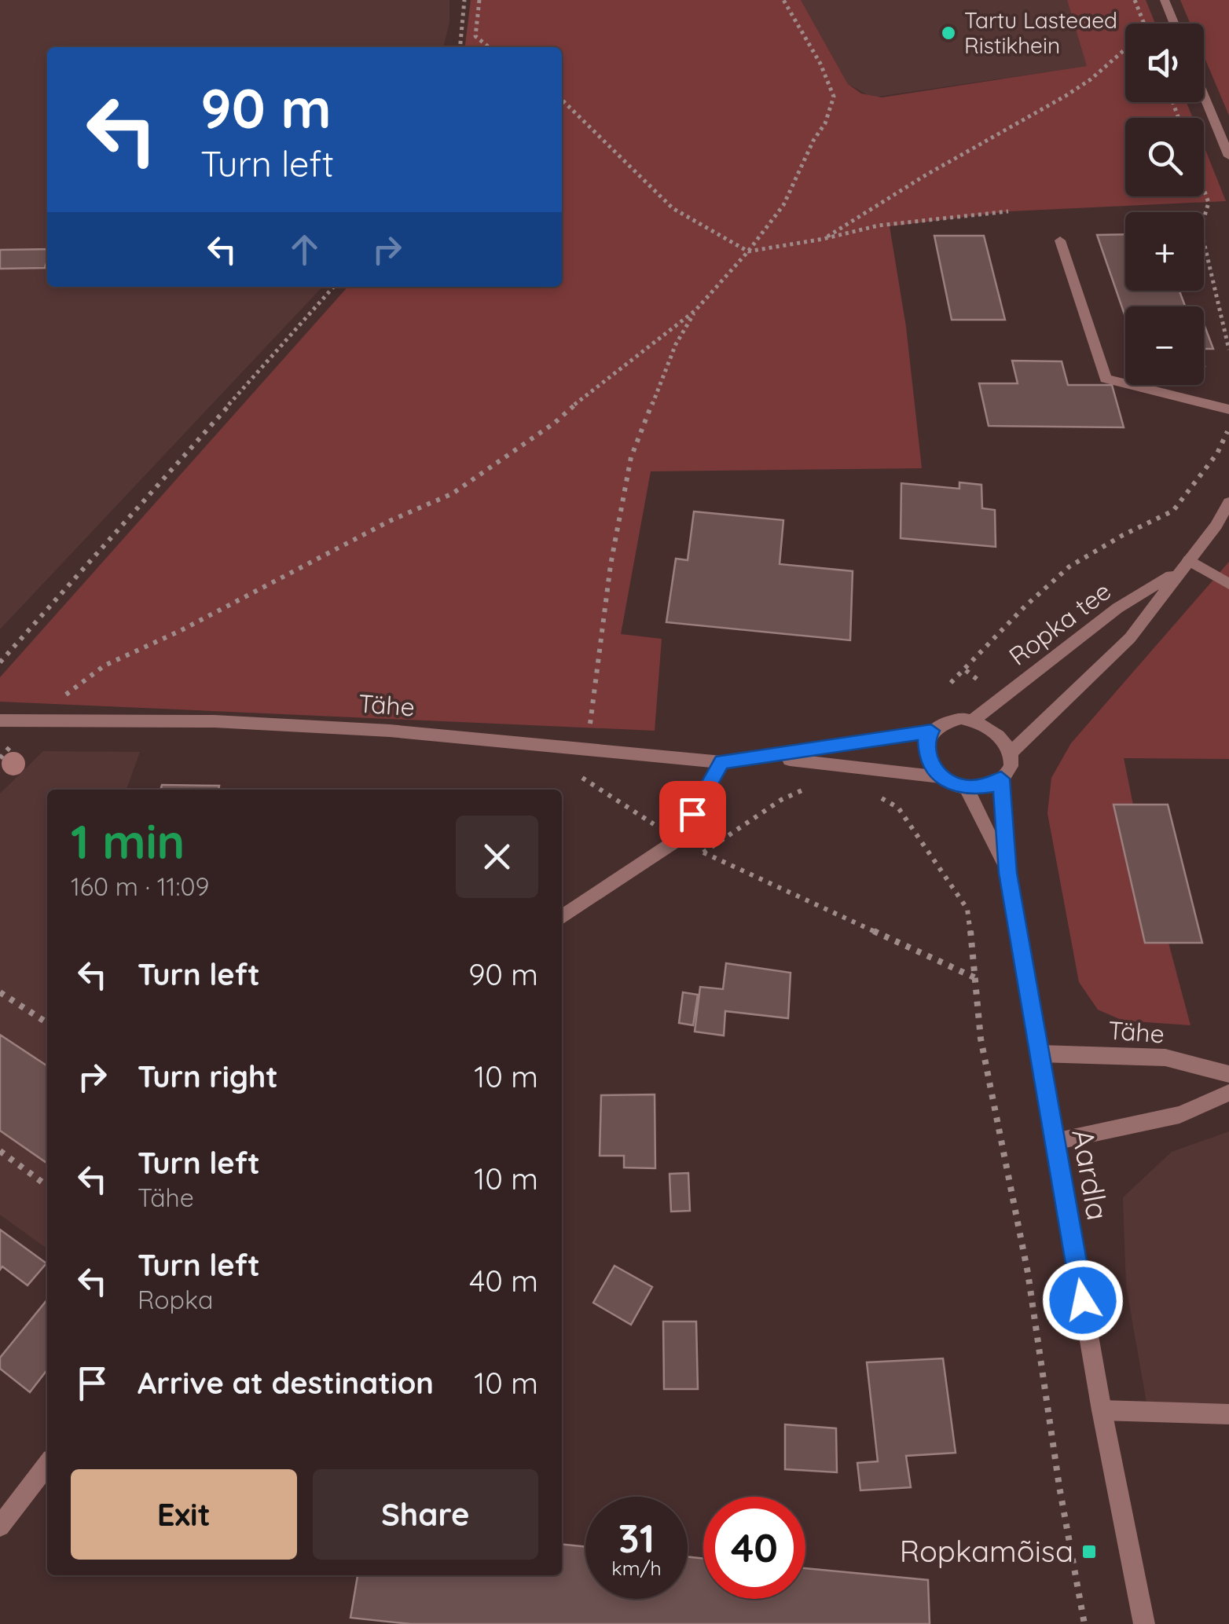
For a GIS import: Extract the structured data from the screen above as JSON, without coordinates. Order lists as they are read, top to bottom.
{
  "streets": {
    "street": ["Ropka tee", "Tähe", "Aardla"]
  },
  "crossings": [
    ["Ropka tee", "Tähe"],
    ["Ropka tee", "Aardla"],
    ["Tähe", "Aardla"]
  ],
  "places": {
    "other": ["Tartu Lasteaed Ristikhein"],
    "transit": ["Ropkamõisa"]
  },
  "page": {
    "map_buttons": ["+", "−"],
    "turn": ["90 m", "Turn left"],
    "heading": ["1 min", "160 m · 11:09"],
    "list": [
      {
        "name": "Turn left",
        "value": "90 m"
      },
      {
        "name": "Turn right",
        "value": "10 m"
      },
      {
        "name": "Turn left",
        "note": "Tähe",
        "value": "10 m"
      },
      {
        "name": "Turn left",
        "note": "Ropka",
        "value": "40 m"
      },
      {
        "name": "Arrive at destination",
        "value": "10 m"
      }
    ],
    "buttons": ["Exit", "Share"],
    "speed": "31 km/h",
    "limit": "40"
  }
}
